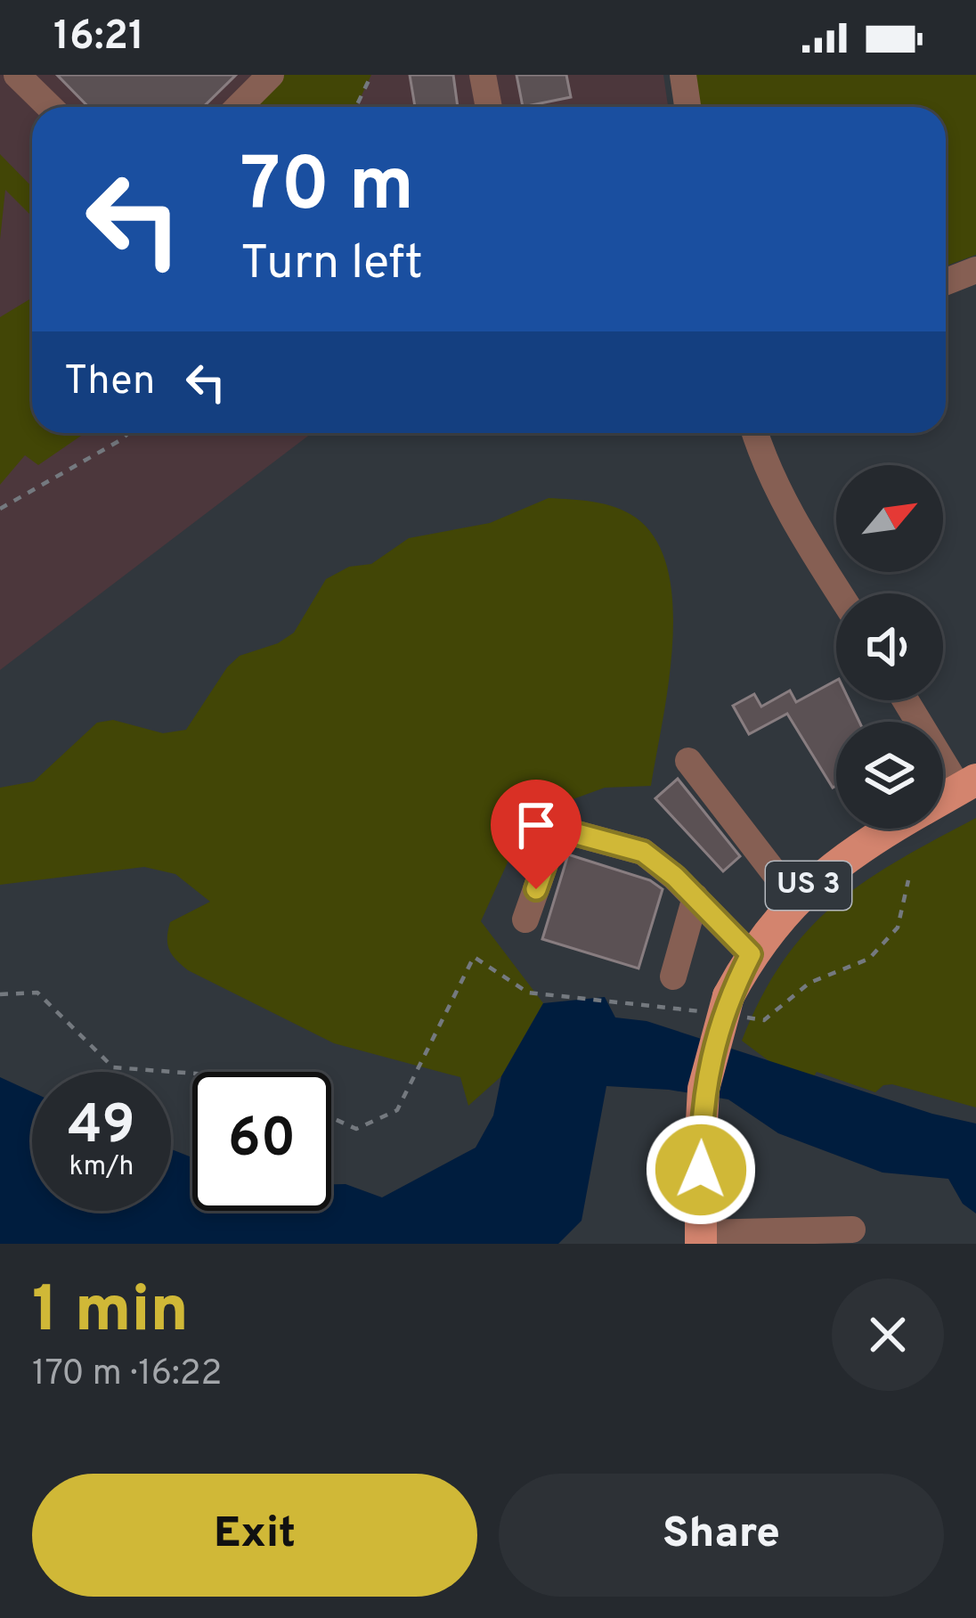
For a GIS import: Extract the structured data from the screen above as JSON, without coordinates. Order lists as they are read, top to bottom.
{
  "streets": {
    "main road": ["US 3"]
  },
  "north": "top right",
  "page": {
    "status": "16:21",
    "turn": ["70 m", "Turn left"],
    "then": "Then",
    "speed": "49 km/h",
    "limit": "60",
    "heading": ["1 min", "170 m · 16:22"],
    "buttons": ["Exit", "Share"]
  }
}
